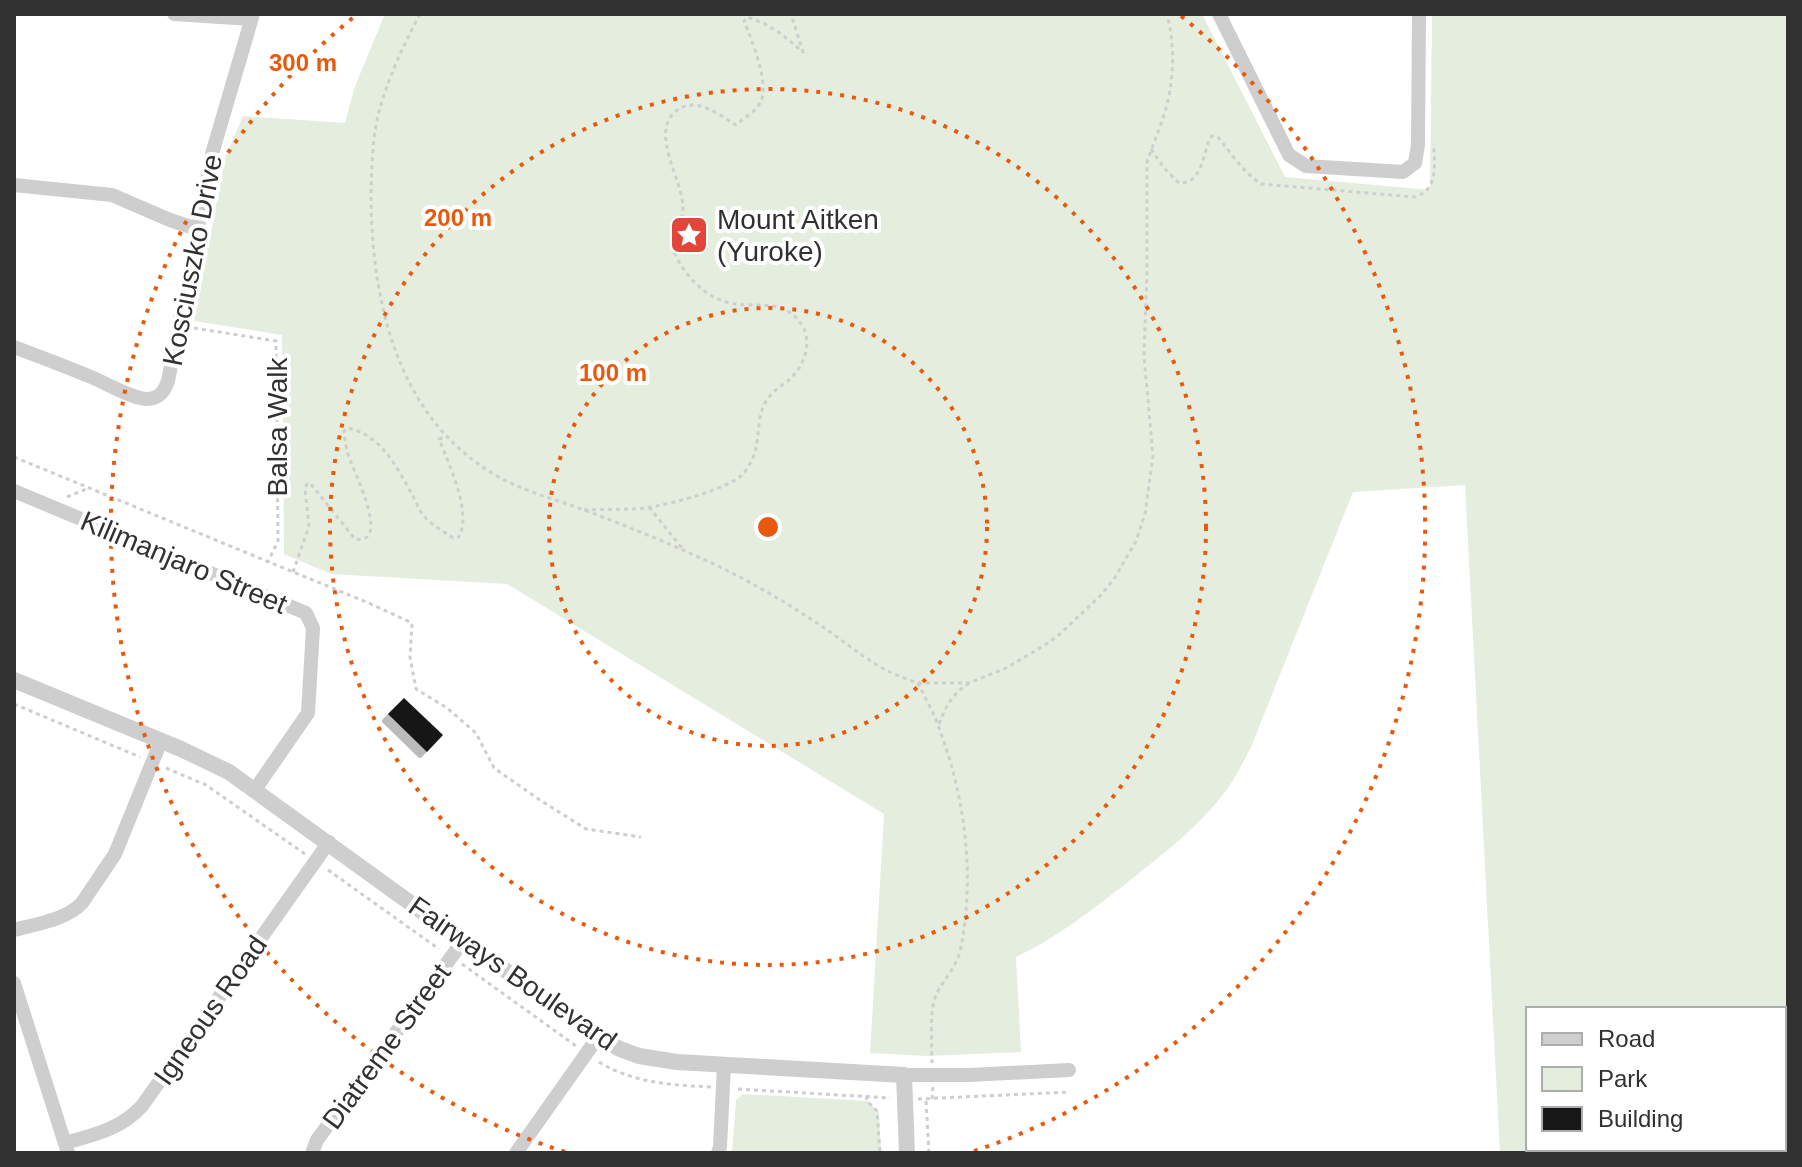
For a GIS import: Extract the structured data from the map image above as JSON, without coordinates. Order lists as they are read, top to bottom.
{
  "streets": {
    "street": [
      "Kosciuszko Drive",
      "Kilimanjaro Street",
      "Fairways Boulevard",
      "Igneous Road",
      "Diatreme Street"
    ],
    "path": ["Balsa Walk"]
  },
  "crossings": [
    ["Kosciuszko Drive", "Balsa Walk"],
    ["Kilimanjaro Street", "Fairways Boulevard"],
    ["Fairways Boulevard", "Igneous Road"],
    ["Fairways Boulevard", "Diatreme Street"]
  ],
  "places": {
    "place": ["Mount Aitken (Yuroke)"]
  },
  "legend": ["Road", "Park", "Building"],
  "rings": ["300 m", "200 m", "100 m"]
}
